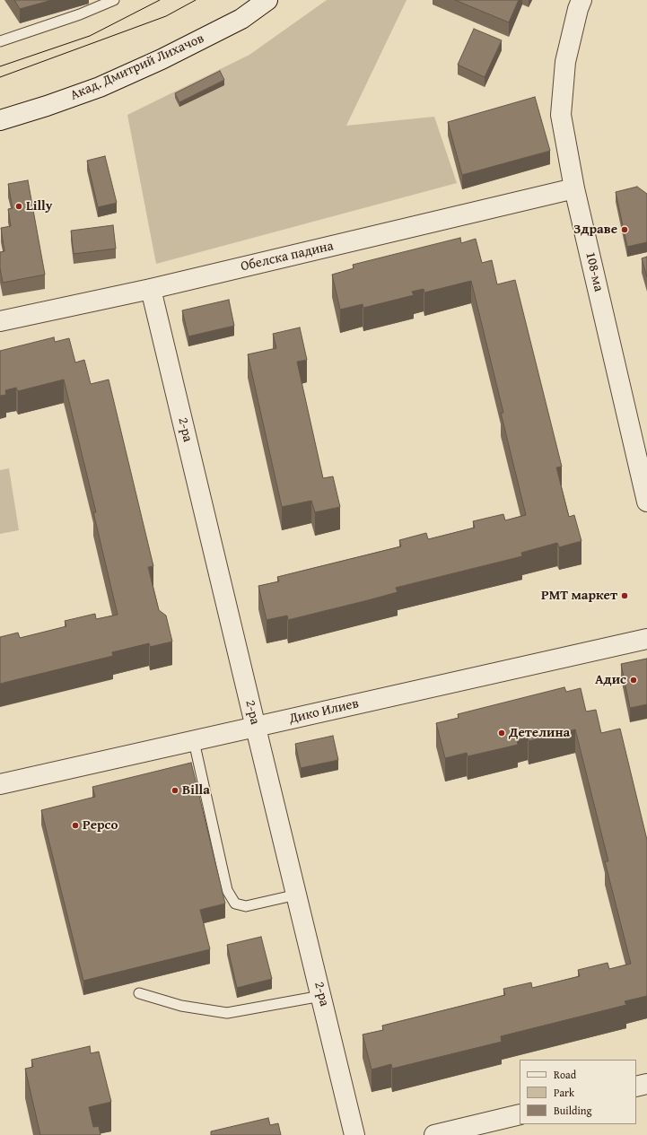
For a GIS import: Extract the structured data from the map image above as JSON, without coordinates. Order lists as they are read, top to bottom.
{
  "streets": {
    "street": [
      "Акад. Дмитрий Лихачов",
      "Обелска падина",
      "108-ма",
      "2-ра",
      "Дико Илиев"
    ]
  },
  "crossings": [
    ["Обелска падина", "108-ма"],
    ["Обелска падина", "2-ра"],
    ["2-ра", "Дико Илиев"]
  ],
  "places": [
    "Lilly",
    "Здраве",
    "РМТ маркет",
    "Адис",
    "Детелина",
    "Billa",
    "Pepco"
  ],
  "legend": ["Road", "Park", "Building"]
}
